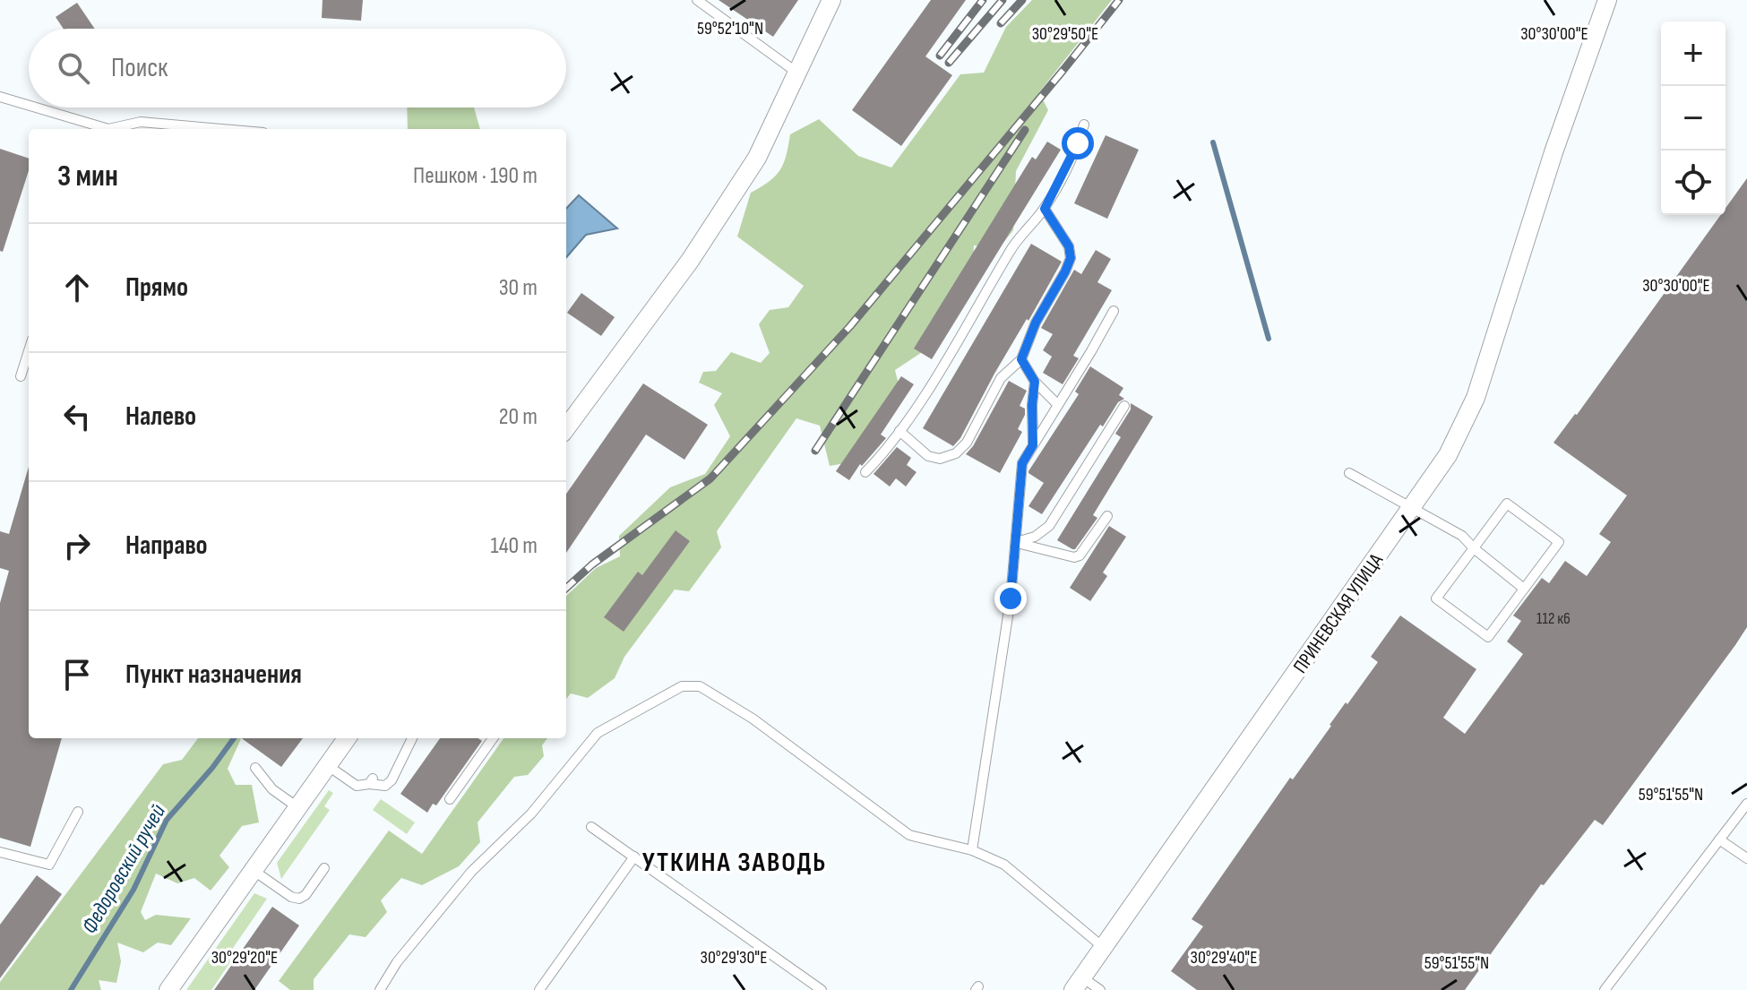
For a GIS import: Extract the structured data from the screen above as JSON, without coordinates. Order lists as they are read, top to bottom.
{
  "streets": {
    "street": ["ПРИНЕВСКАЯ УЛИЦА"]
  },
  "districts": ["УТКИНА ЗАВОДЬ"],
  "water": ["Федоровский ручей"],
  "house_numbers": ["112 к6"],
  "page": {
    "map_buttons": ["+", "−"],
    "search": "Поиск",
    "heading": ["3 мин", "Пешком · 190 m"],
    "list": [
      ["Прямо", "30 m"],
      ["Налево", "20 m"],
      ["Направо", "140 m"],
      "Пункт назначения"
    ]
  },
  "coordinates": [
    "59°52'10\"N",
    "30°29'50\"E",
    "30°30'00\"E",
    "59°51'55\"N",
    "30°29'20\"E",
    "30°29'30\"E",
    "30°29'40\"E"
  ]
}
